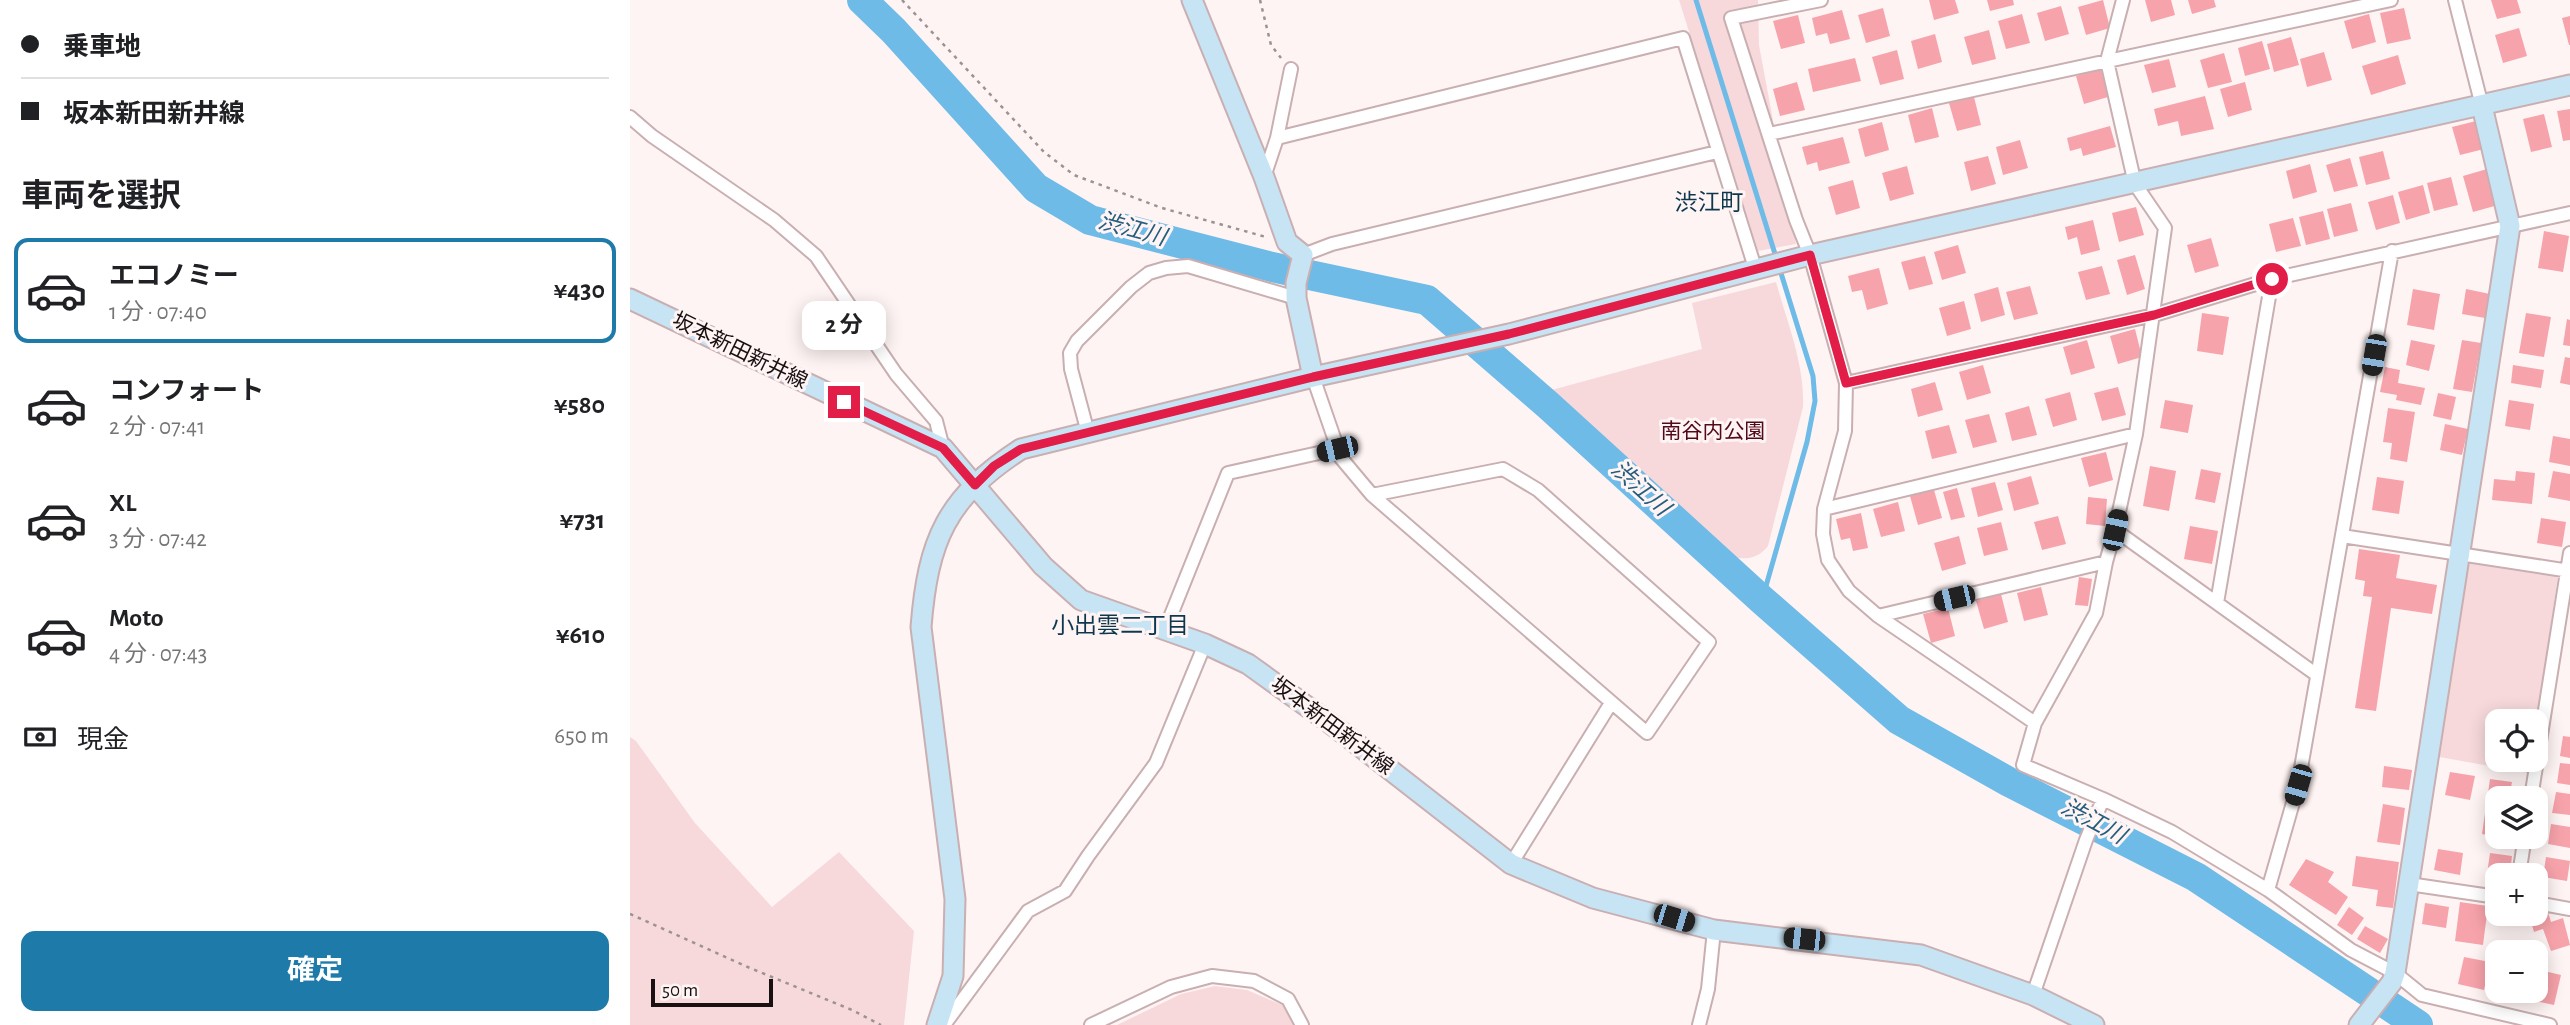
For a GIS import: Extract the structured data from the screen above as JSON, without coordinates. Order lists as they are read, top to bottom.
{
  "streets": {
    "street": ["坂本新田新井線"]
  },
  "districts": ["渋江町", "小出雲二丁目"],
  "water": ["渋江川"],
  "parks": ["南谷内公園"],
  "scale_bar": "50 m",
  "page": {
    "banner": ["乗車地", "坂本新田新井線"],
    "heading": "車両を選択",
    "list": [
      {
        "name": "エコノミー",
        "note": "1 分 · 07:40",
        "value": "¥430"
      },
      {
        "name": "コンフォート",
        "note": "2 分 · 07:41",
        "value": "¥580"
      },
      {
        "name": "XL",
        "note": "3 分 · 07:42",
        "value": "¥731"
      },
      {
        "name": "Moto",
        "note": "4 分 · 07:43",
        "value": "¥610"
      }
    ],
    "bubble": "2 分",
    "pay": ["現金", "650 m"],
    "map_buttons": ["+", "−"],
    "buttons": "確定",
    "scale": "50 m"
  }
}
